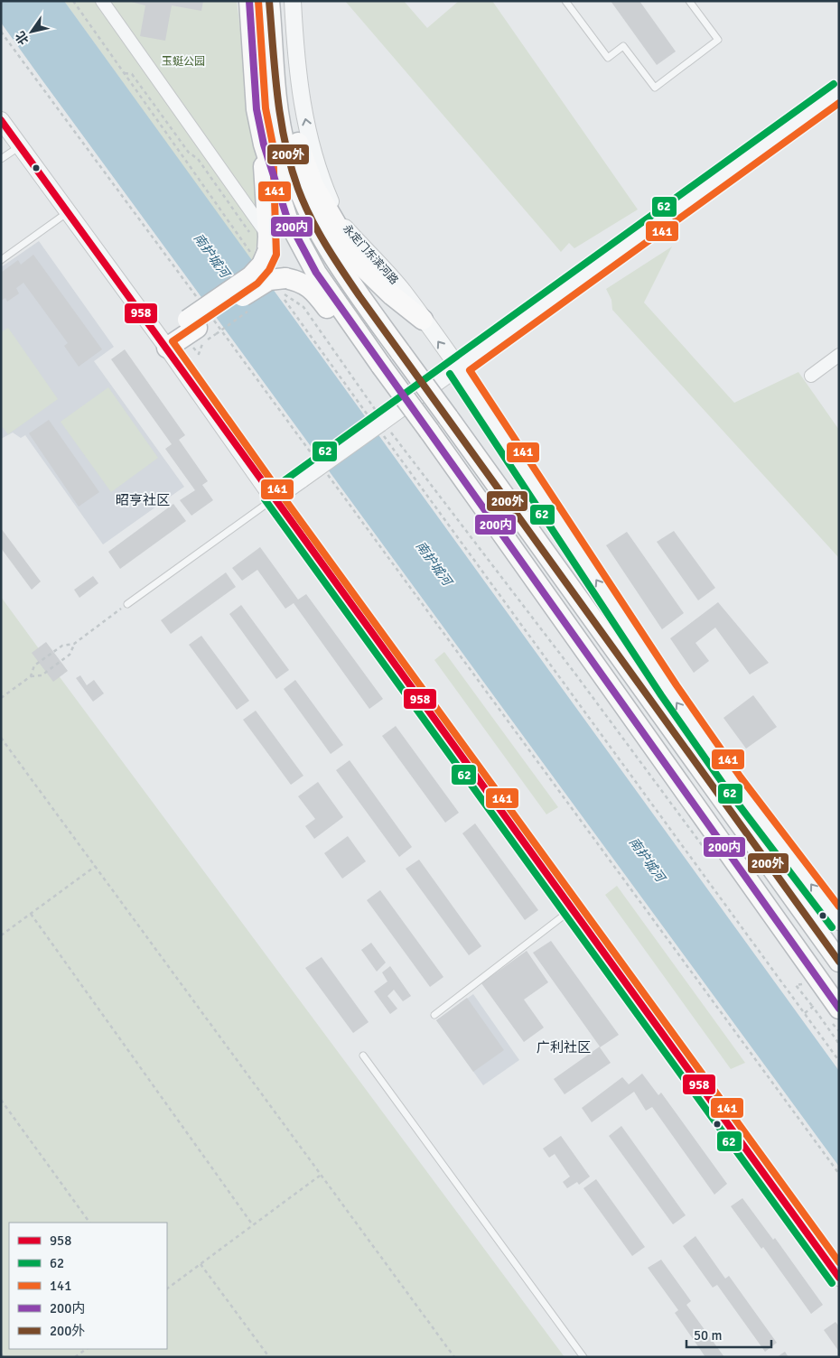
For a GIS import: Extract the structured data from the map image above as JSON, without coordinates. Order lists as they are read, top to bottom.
{
  "streets": {
    "street": ["永定门东滨河路"]
  },
  "one_way": ["永定门东滨河路"],
  "districts": ["昭亨社区", "广利社区"],
  "water": ["南护城河"],
  "parks": ["玉蜓公园"],
  "lines": [
    "transit line 141",
    "transit line 200内",
    "transit line 200外",
    "transit line 62",
    "transit line 958"
  ],
  "legend": [
    "958",
    "62",
    "141",
    "200内",
    "200外"
  ],
  "scale_bar": "50 m",
  "north": "bottom left"
}
